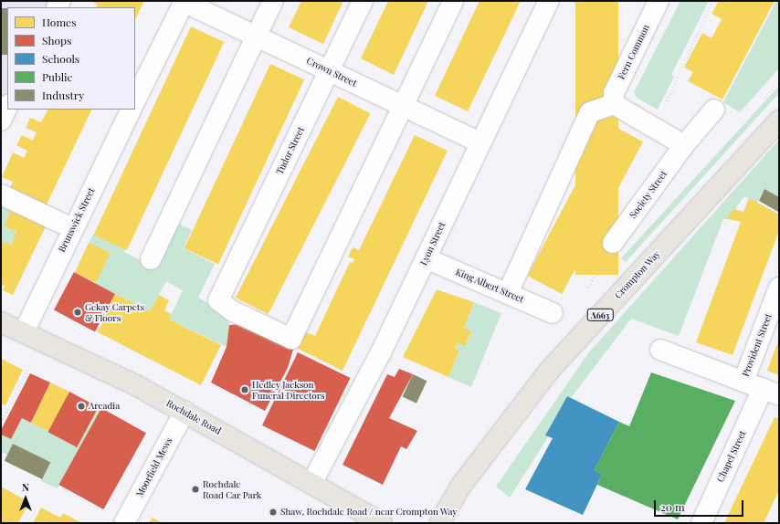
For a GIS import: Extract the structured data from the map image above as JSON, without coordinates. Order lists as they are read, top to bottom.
{
  "streets": {
    "main road": ["Crompton Way", "A663", "Rochdale Road"],
    "street": [
      "Fern Common",
      "Crown Street",
      "Tudor Street",
      "Society Street",
      "Brunswick Street",
      "Lyon Street",
      "King Albert Street",
      "Provident Street",
      "Chapel Street",
      "Moorfield Mews"
    ]
  },
  "crossings": [
    ["Crown Street", "Tudor Street"],
    ["Crown Street", "Lyon Street"],
    ["Brunswick Street", "Rochdale Road"],
    ["Lyon Street", "King Albert Street"],
    ["Lyon Street", "Rochdale Road"],
    ["Rochdale Road", "Moorfield Mews"]
  ],
  "places": [
    "Gekay Carpets & Floors",
    "Hedley Jackson Funeral Directors",
    "Arcadia",
    "Rochdale Road Car Park",
    "Shaw, Rochdale Road / near Crompton Way"
  ],
  "legend": [
    "Homes",
    "Shops",
    "Schools",
    "Public",
    "Industry"
  ],
  "scale_bar": "20 m",
  "north": "top"
}
